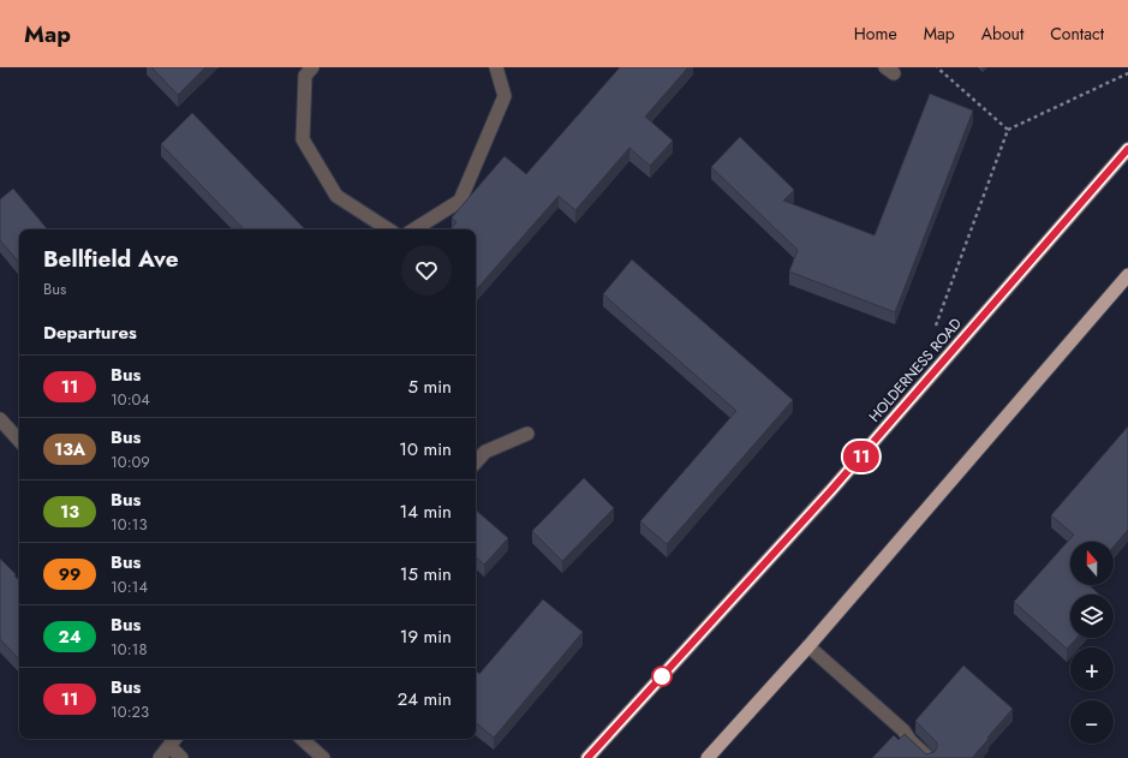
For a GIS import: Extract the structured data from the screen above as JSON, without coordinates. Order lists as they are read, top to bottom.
{
  "streets": {
    "highway": ["HOLDERNESS ROAD"]
  },
  "lines": ["bus line 11"],
  "north": "top",
  "page": {
    "header": "Map",
    "nav": [
      "Home",
      "Map",
      "About",
      "Contact"
    ],
    "on_map": "11",
    "heading": [
      ["Bellfield Ave", "Bus"],
      "Departures"
    ],
    "list": [
      {
        "mark": "11",
        "name": "Bus",
        "note": "10:04",
        "value": "5 min"
      },
      {
        "mark": "13A",
        "name": "Bus",
        "note": "10:09",
        "value": "10 min"
      },
      {
        "mark": "13",
        "name": "Bus",
        "note": "10:13",
        "value": "14 min"
      },
      {
        "mark": "99",
        "name": "Bus",
        "note": "10:14",
        "value": "15 min"
      },
      {
        "mark": "24",
        "name": "Bus",
        "note": "10:18",
        "value": "19 min"
      },
      {
        "mark": "11",
        "name": "Bus",
        "note": "10:23",
        "value": "24 min"
      }
    ],
    "map_buttons": ["+", "−"]
  }
}
